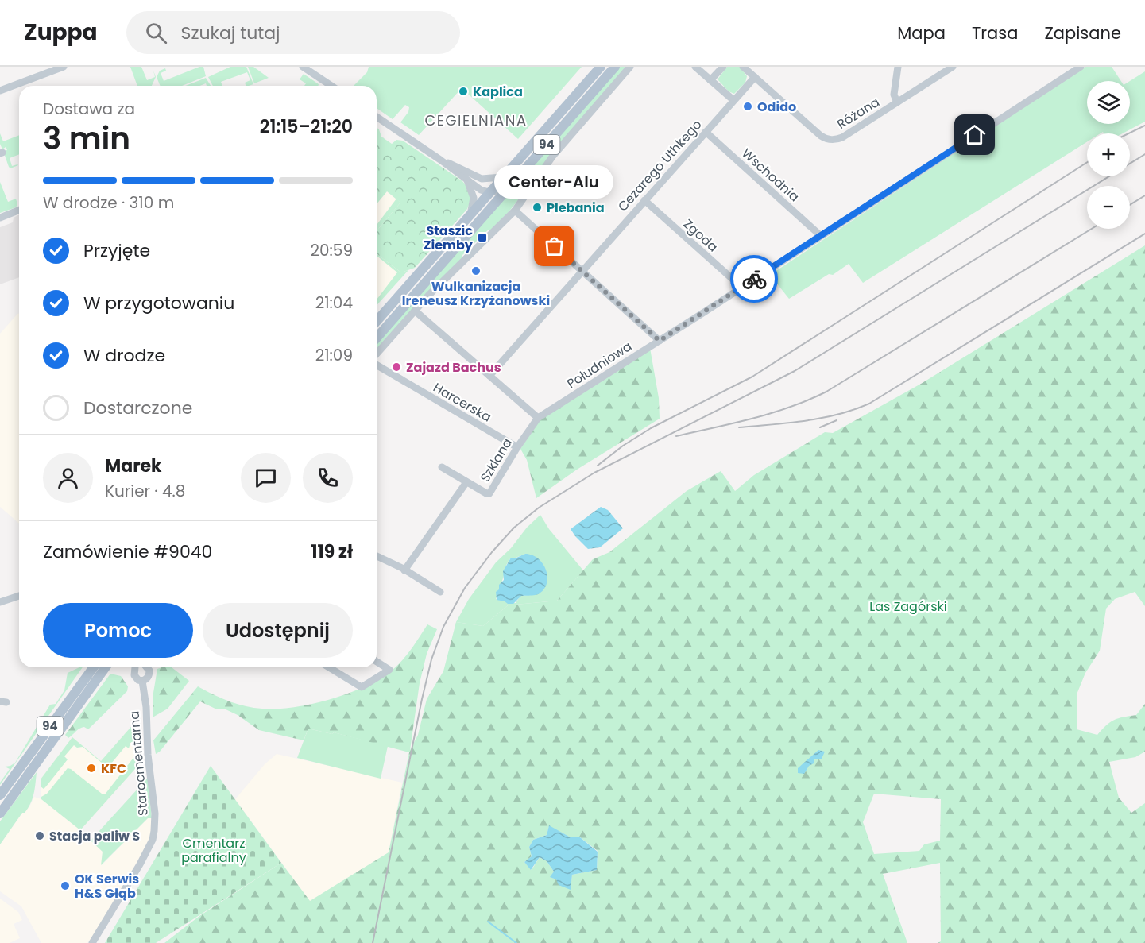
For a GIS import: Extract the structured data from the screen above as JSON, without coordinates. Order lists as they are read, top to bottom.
{
  "streets": {
    "main road": ["94"],
    "street": [
      "Różana",
      "Cezarego Uthkego",
      "Wschodnia",
      "Zgoda",
      "Południowa",
      "Harcerska",
      "Szklana",
      "Starocmentarna"
    ]
  },
  "crossings": [
    ["Różana", "Cezarego Uthkego"],
    ["Cezarego Uthkego", "Wschodnia"],
    ["Cezarego Uthkego", "Zgoda"],
    ["Wschodnia", "Południowa"],
    ["Zgoda", "Południowa"],
    ["Południowa", "Szklana"],
    ["Harcerska", "Szklana"]
  ],
  "districts": ["CEGIELNIANA"],
  "parks": ["Las Zagórski", "Cmentarz parafialny"],
  "places": {
    "other": [
      "Kaplica",
      "Odido",
      "Plebania",
      "Center-Alu",
      "Wulkanizacja Ireneusz Krzyżanowski",
      "Zajazd Bachus",
      "KFC",
      "Stacja paliw S",
      "OK Serwis H&S Głąb"
    ],
    "transit": ["Staszic Ziemby"]
  },
  "page": {
    "header": "Zuppa",
    "search": "Szukaj tutaj",
    "nav": ["Mapa", "Trasa", "Zapisane"],
    "map_buttons": ["+", "−"],
    "heading": ["3 min", "Dostawa za", "21:15–21:20"],
    "panel": [
      "Marek",
      "Kurier · 4.8",
      "Zamówienie #9040",
      "119 zł"
    ],
    "bubble": "Center-Alu",
    "bar": "W drodze · 310 m",
    "list": [
      ["Przyjęte", "20:59"],
      ["W przygotowaniu", "21:04"],
      ["W drodze", "21:09"],
      "Dostarczone"
    ],
    "buttons": ["Pomoc", "Udostępnij"]
  }
}
